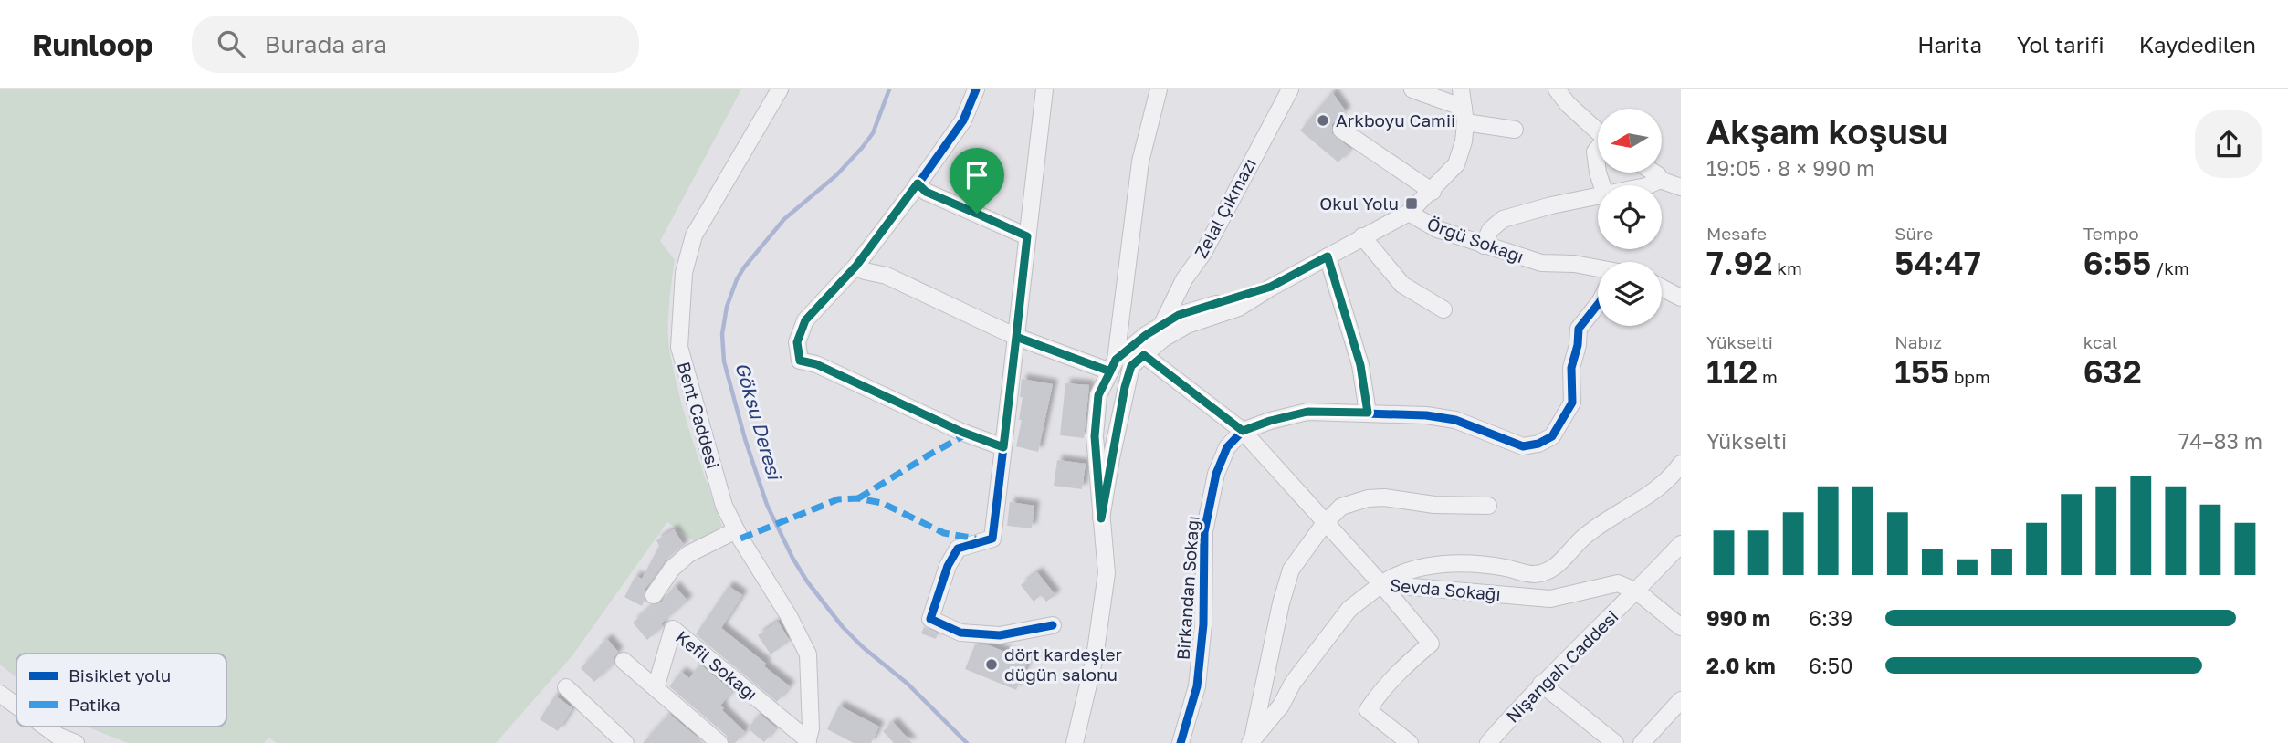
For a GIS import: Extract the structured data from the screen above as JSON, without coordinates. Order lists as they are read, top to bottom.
{
  "streets": {
    "street": [
      "Zelal Çıkmazı",
      "Örgü Sokağı",
      "Bent Caddesi",
      "Birkandan Sokağı",
      "Sevda Sokaḡı",
      "Kefil Sokağı",
      "Nişangah Caddesi"
    ]
  },
  "crossings": [
    ["Bent Caddesi", "Kefil Sokağı"],
    ["Sevda Sokaḡı", "Nişangah Caddesi"]
  ],
  "water": ["Göksu Deresi"],
  "places": {
    "other": ["Arkboyu Camii", "dört kardeşler düğün salonu"],
    "transit": ["Okul Yolu"]
  },
  "legend": ["Bisiklet yolu", "Patika"],
  "north": "left",
  "page": {
    "header": "Runloop",
    "search": "Burada ara",
    "nav": ["Harita", "Yol tarifi", "Kaydedilen"],
    "heading": ["Akşam koşusu", "19:05 · 8 × 990 m"],
    "stats": [
      ["Mesafe", "7.92 km"],
      ["Süre", "54:47"],
      ["Tempo", "6:55 /km"],
      ["Yükselti", "112 m"],
      ["Nabız", "155 bpm"],
      ["kcal", "632"]
    ],
    "chart": ["Yükselti", "74–83 m"],
    "list": [
      {
        "name": "990 m",
        "note": "6:39"
      },
      {
        "name": "2.0 km",
        "note": "6:50"
      }
    ]
  }
}
